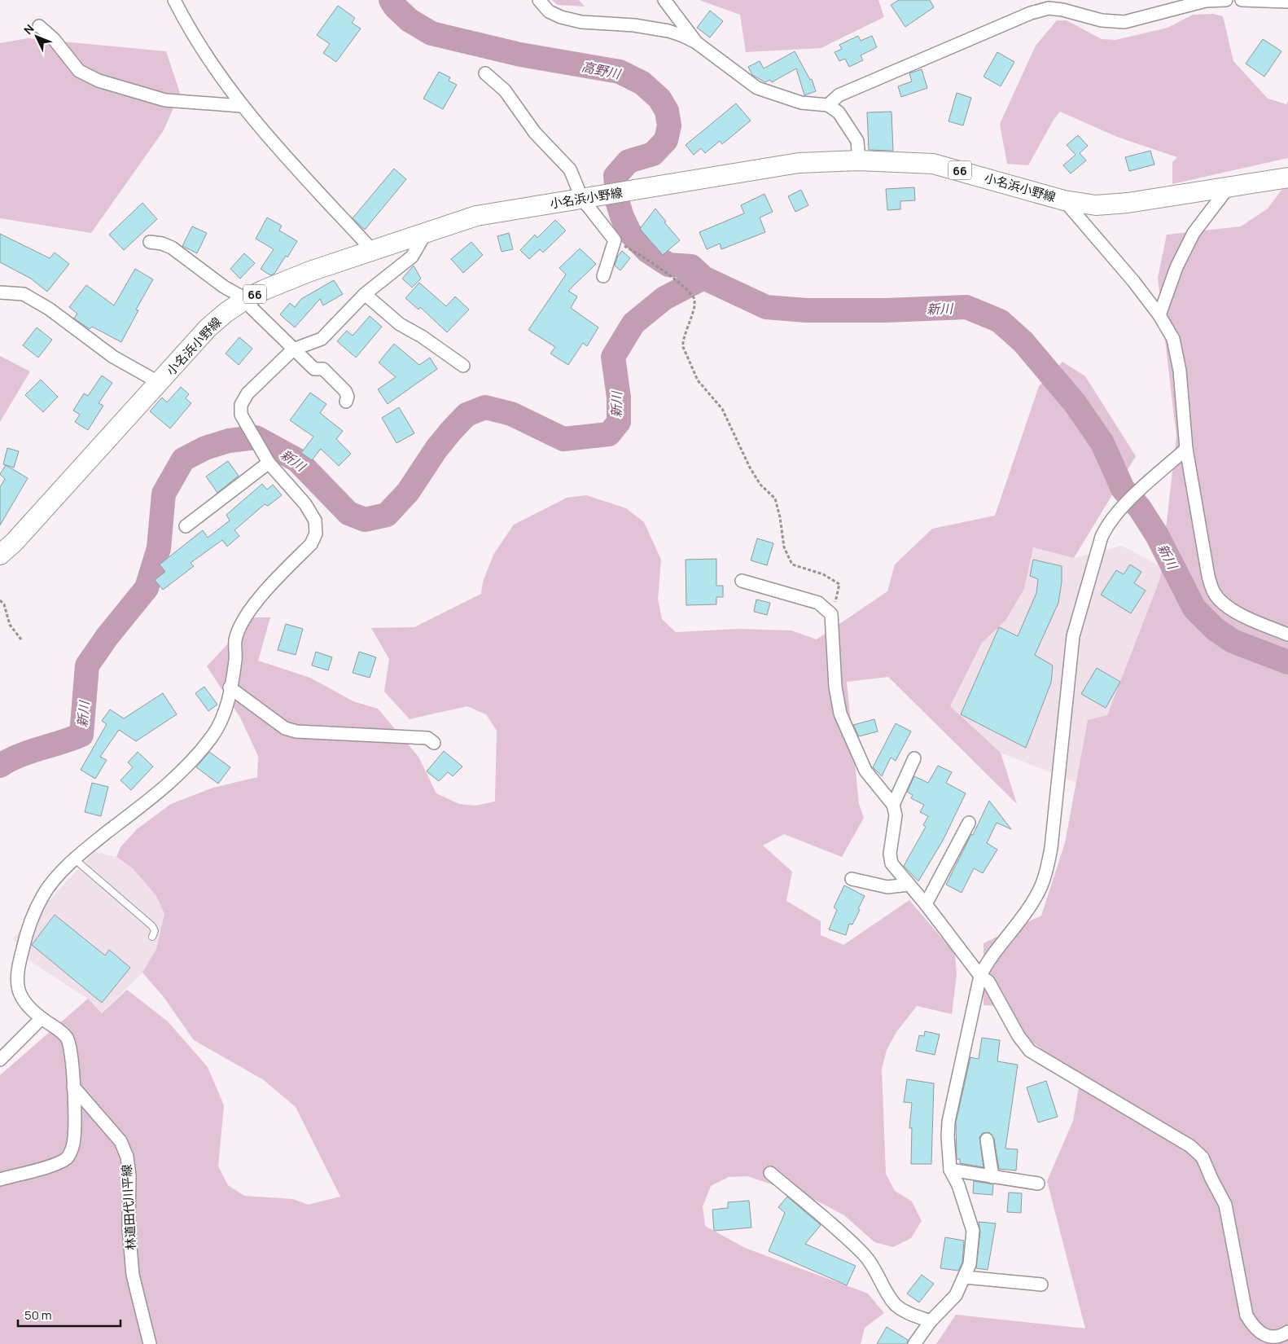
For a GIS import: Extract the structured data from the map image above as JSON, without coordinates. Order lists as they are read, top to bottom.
{
  "streets": {
    "main road": ["66", "小名浜小野線"],
    "street": ["林道田代川平線"]
  },
  "water": ["高野川", "新川"],
  "scale_bar": "50 m",
  "north": "top left"
}
